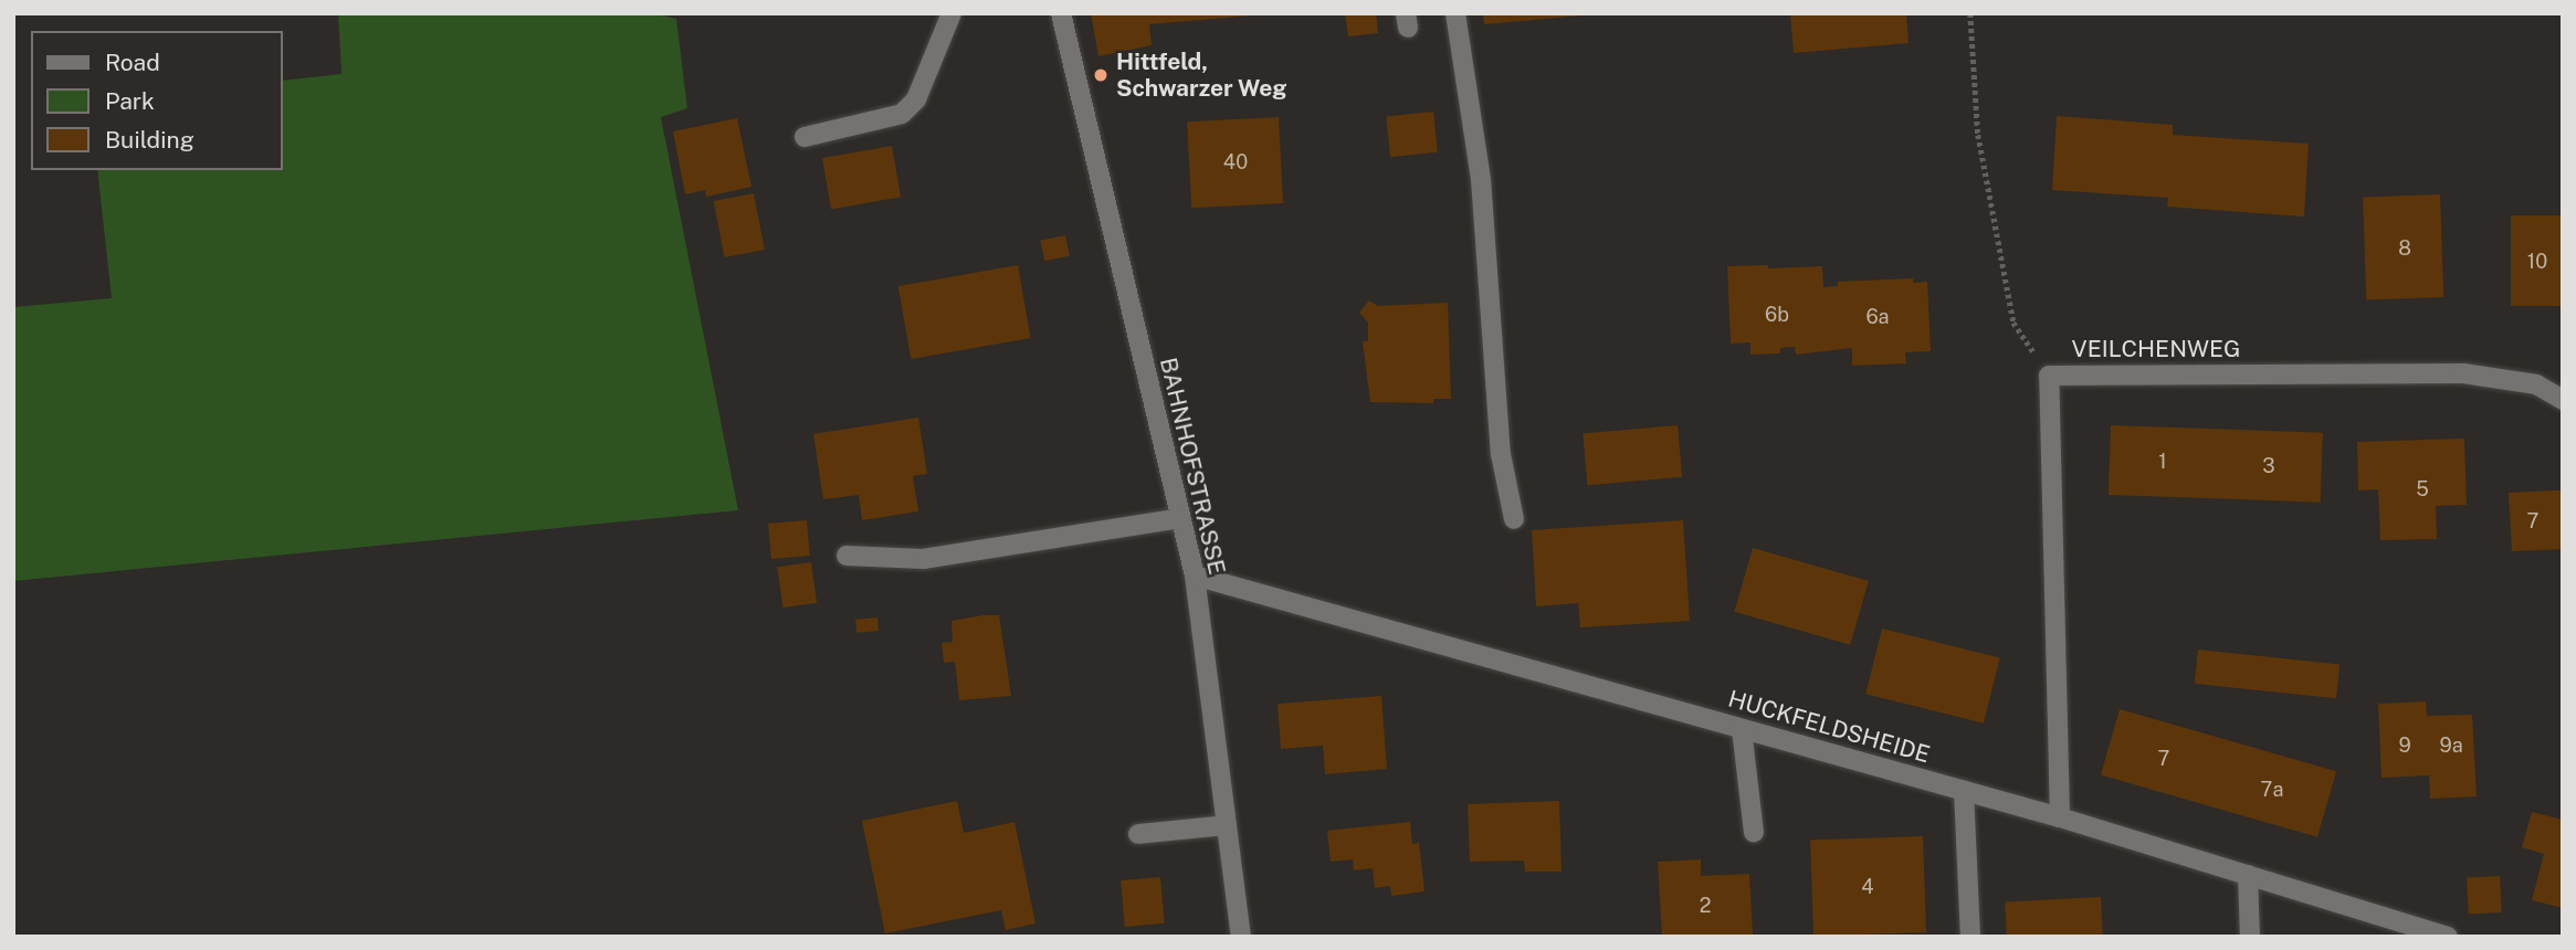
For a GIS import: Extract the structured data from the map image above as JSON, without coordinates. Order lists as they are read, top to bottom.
{
  "streets": {
    "street": ["VEILCHENWEG", "BAHNHOFSTRASSE", "HUCKFELDSHEIDE"]
  },
  "crossings": [
    ["VEILCHENWEG", "HUCKFELDSHEIDE"],
    ["BAHNHOFSTRASSE", "HUCKFELDSHEIDE"]
  ],
  "places": ["Hittfeld, Schwarzer Weg"],
  "house_numbers": [
    "40",
    "8",
    "10",
    "6b",
    "6a",
    "1",
    "3",
    "5",
    "7",
    "9",
    "9a",
    "7",
    "7a",
    "4",
    "2"
  ],
  "legend": ["Road", "Park", "Building"]
}
